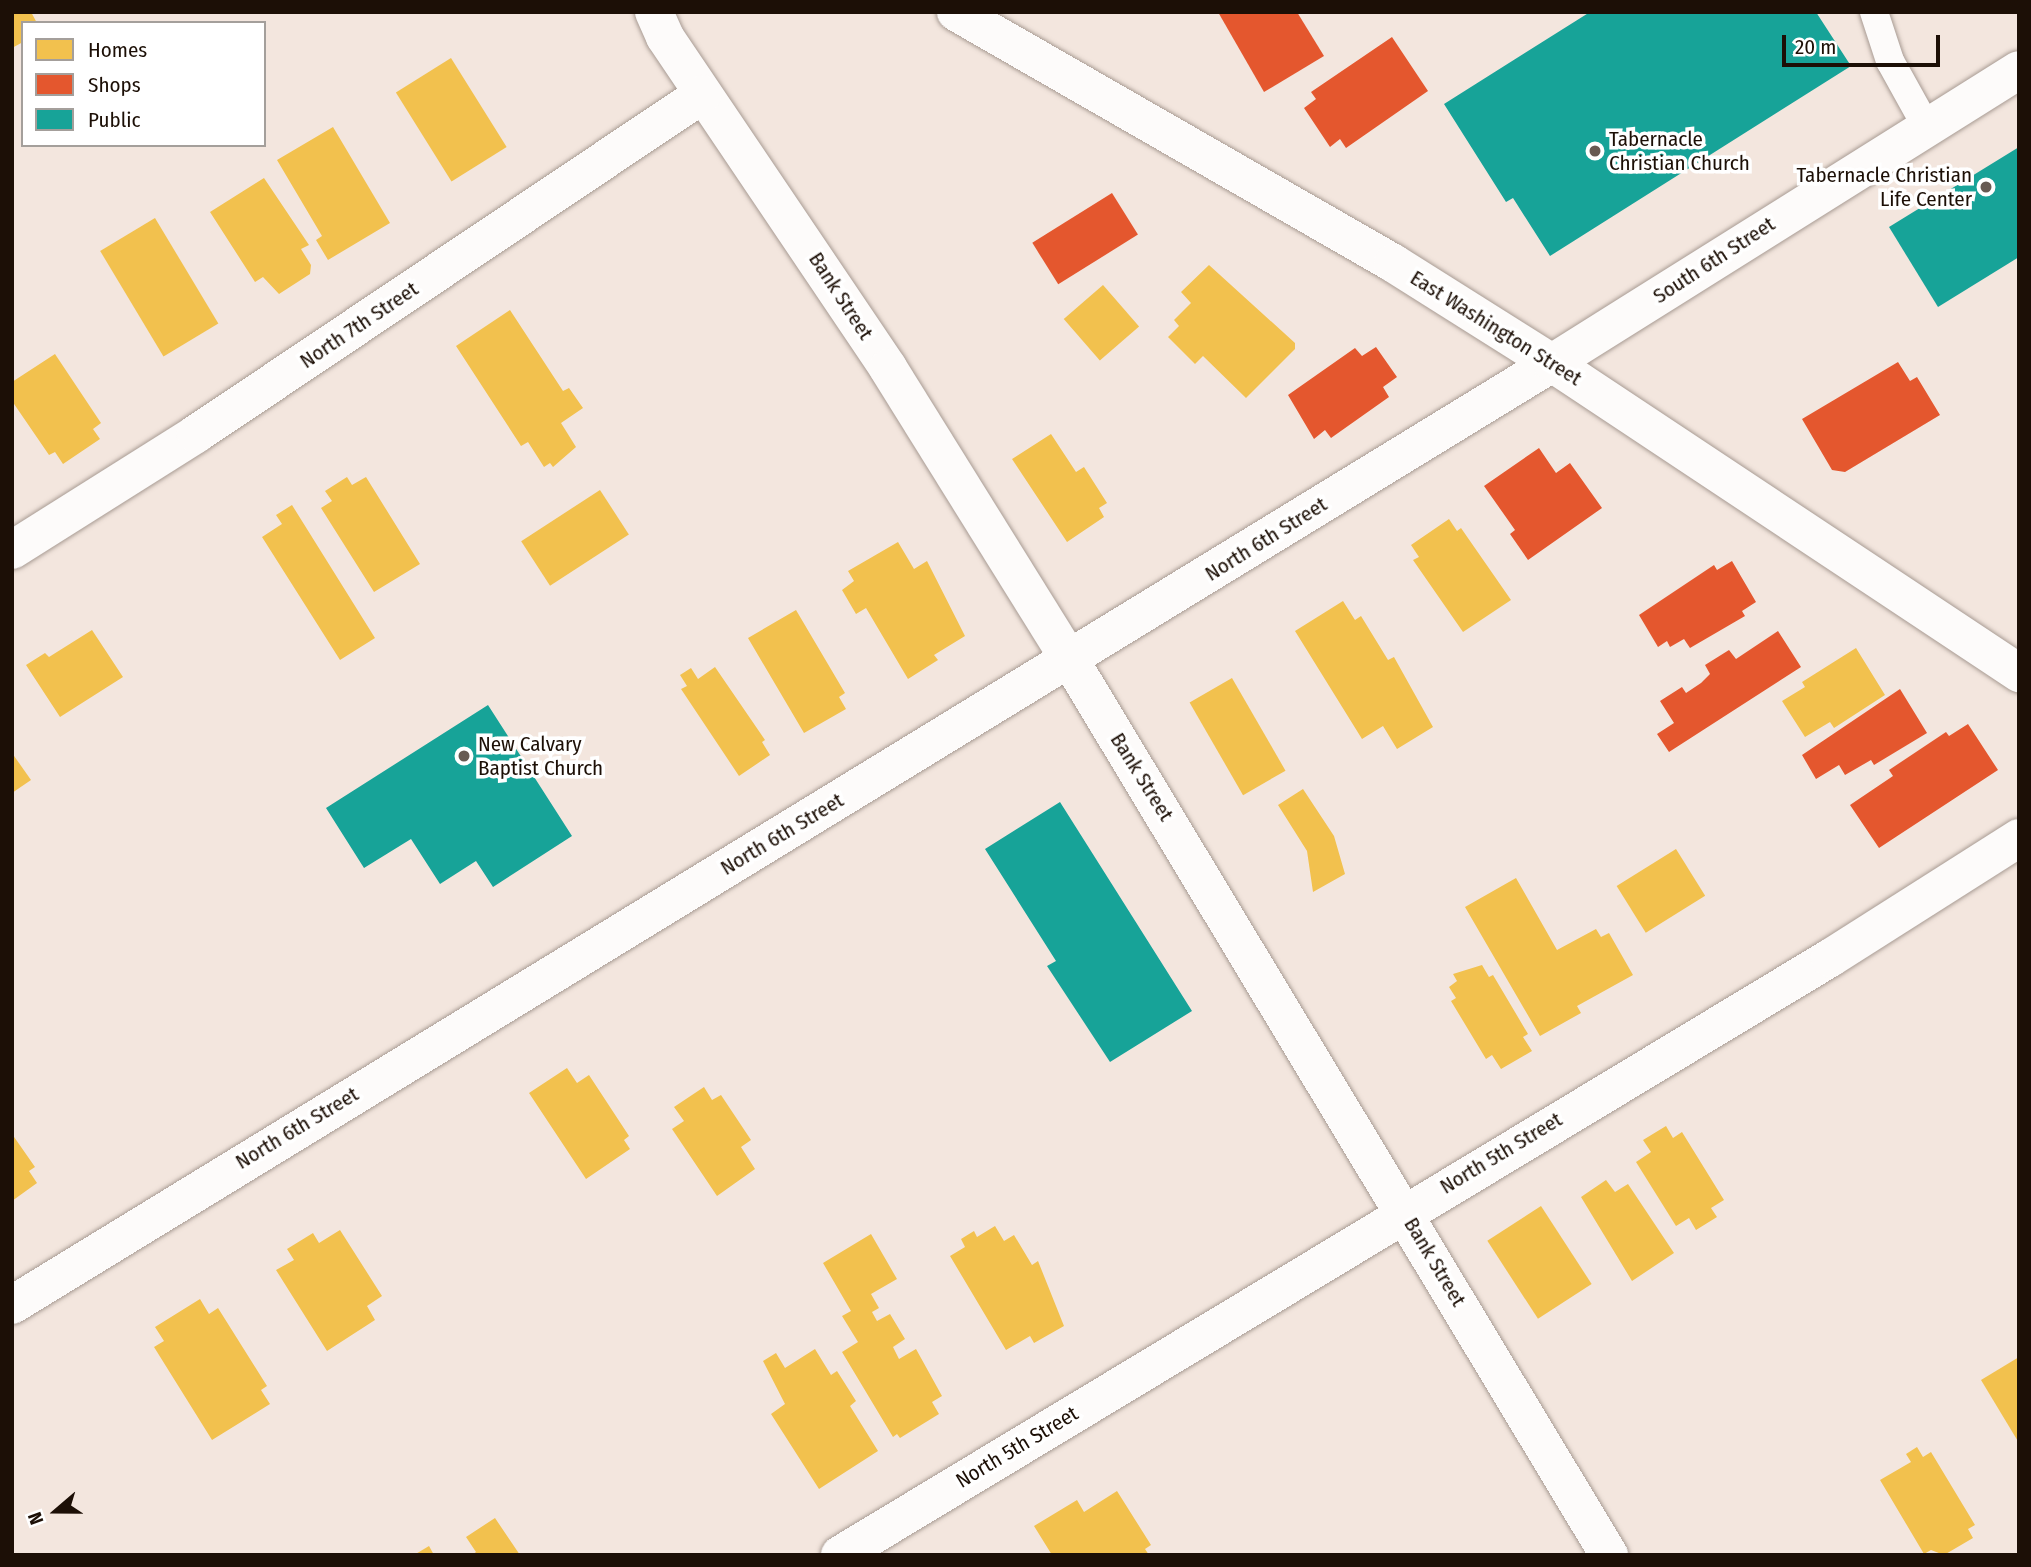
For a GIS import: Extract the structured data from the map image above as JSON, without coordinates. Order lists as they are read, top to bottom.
{
  "streets": {
    "street": [
      "South 6th Street",
      "Bank Street",
      "North 7th Street",
      "East Washington Street",
      "North 6th Street",
      "North 5th Street"
    ]
  },
  "crossings": [
    ["South 6th Street", "East Washington Street"],
    ["South 6th Street", "North 6th Street"],
    ["Bank Street", "North 7th Street"],
    ["Bank Street", "North 6th Street"],
    ["Bank Street", "North 5th Street"],
    ["East Washington Street", "North 6th Street"]
  ],
  "places": ["Tabernacle Christian Church", "Tabernacle Christian Life Center", "New Calvary Baptist Church"],
  "legend": ["Homes", "Shops", "Public"],
  "scale_bar": "20 m",
  "north": "left"
}
